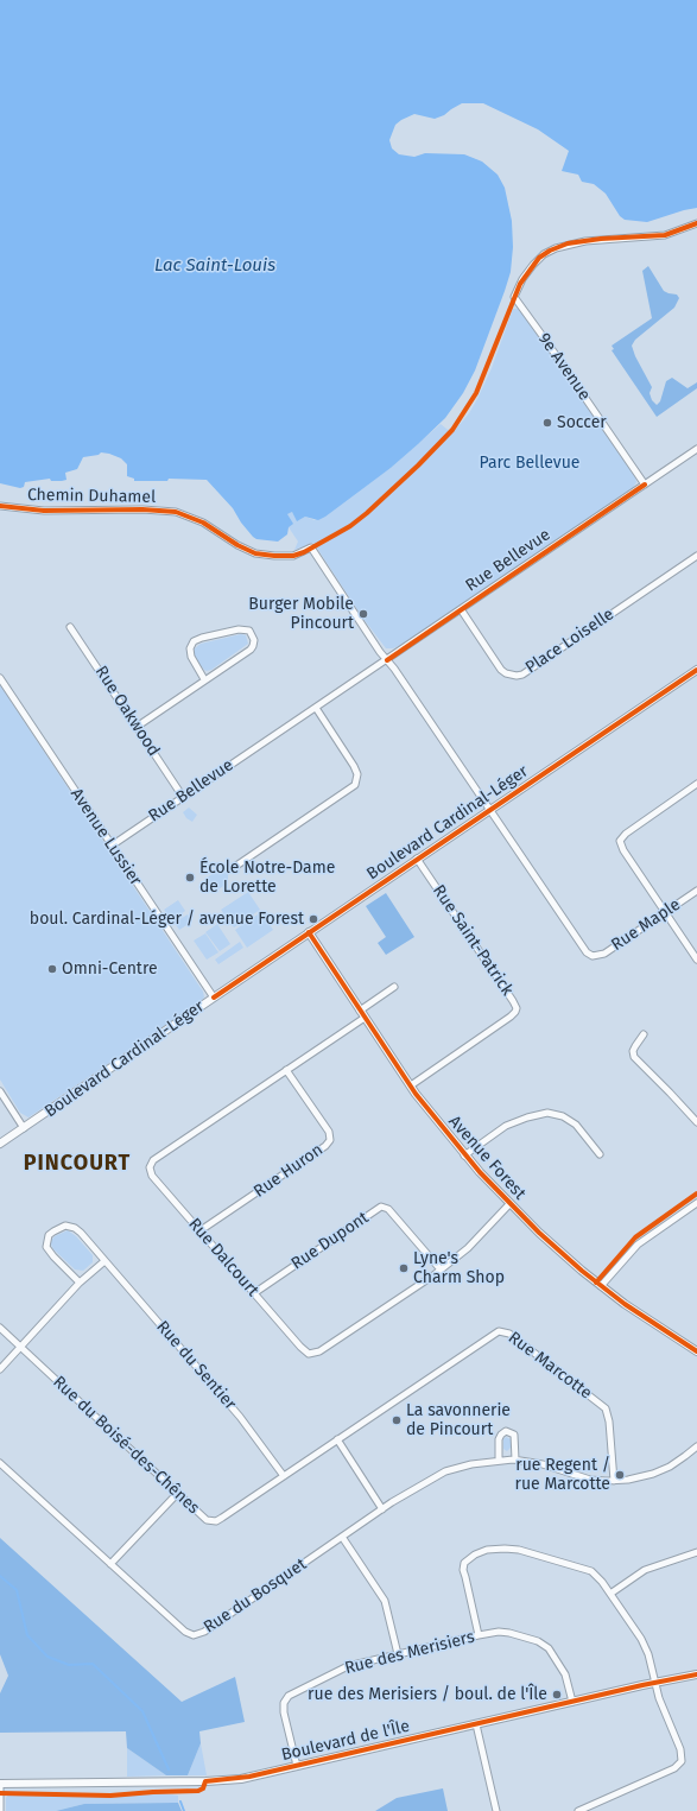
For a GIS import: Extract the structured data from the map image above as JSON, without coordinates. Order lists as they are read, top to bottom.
{
  "streets": {
    "street": [
      "9e Avenue",
      "Chemin Duhamel",
      "Rue Bellevue",
      "Place Loiselle",
      "Rue Oakwood",
      "Boulevard Cardinal-Léger",
      "Avenue Lussier",
      "Rue Maple",
      "Rue Saint-Patrick",
      "Avenue Forest",
      "Rue Huron",
      "Rue Dupont",
      "Rue Dalcourt",
      "Rue du Sentier",
      "Rue Marcotte",
      "Rue du Boisé-des-Chênes",
      "Rue du Bosquet",
      "Rue des Merisiers",
      "Boulevard de l'Île"
    ]
  },
  "crossings": [
    ["9e Avenue", "Rue Bellevue"],
    ["Chemin Duhamel", "Rue Bellevue"],
    ["Rue Bellevue", "Place Loiselle"],
    ["Rue Bellevue", "Rue Oakwood"],
    ["Rue Bellevue", "Avenue Lussier"],
    ["Boulevard Cardinal-Léger", "Avenue Lussier"],
    ["Boulevard Cardinal-Léger", "Rue Maple"],
    ["Boulevard Cardinal-Léger", "Rue Saint-Patrick"],
    ["Boulevard Cardinal-Léger", "Avenue Forest"],
    ["Rue Saint-Patrick", "Avenue Forest"],
    ["Avenue Forest", "Rue Dalcourt"],
    ["Rue Huron", "Rue Dalcourt"],
    ["Rue Dupont", "Rue Dalcourt"],
    ["Rue du Sentier", "Rue Marcotte"],
    ["Rue du Sentier", "Rue du Boisé-des-Chênes"],
    ["Rue Marcotte", "Rue du Boisé-des-Chênes"],
    ["Rue Marcotte", "Rue du Bosquet"],
    ["Rue des Merisiers", "Boulevard de l'Île"]
  ],
  "districts": ["PINCOURT"],
  "water": ["Lac Saint-Louis"],
  "parks": ["Parc Bellevue"],
  "places": [
    "Soccer",
    "Burger Mobile Pincourt",
    "École Notre-Dame de Lorette",
    "boul. Cardinal-Léger / avenue Forest",
    "Omni-Centre",
    "Lyne's Charm Shop",
    "La savonnerie de Pincourt",
    "rue Regent / rue Marcotte",
    "rue des Merisiers / boul. de l'Île"
  ]
}
